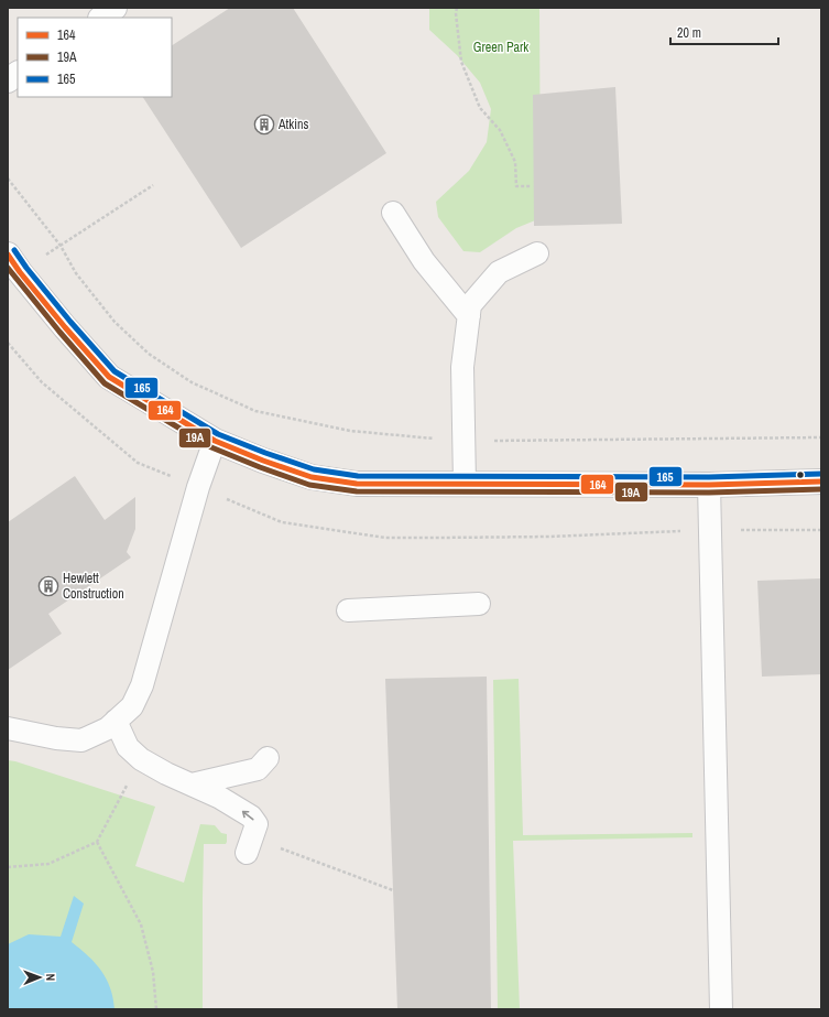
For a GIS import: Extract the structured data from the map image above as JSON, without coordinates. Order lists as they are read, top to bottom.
{
  "parks": ["Green Park"],
  "places": {
    "building": ["Atkins", "Hewlett Construction"]
  },
  "lines": ["transit line 165", "transit line 164", "transit line 19A"],
  "legend": ["164", "19A", "165"],
  "scale_bar": "20 m",
  "north": "right"
}
